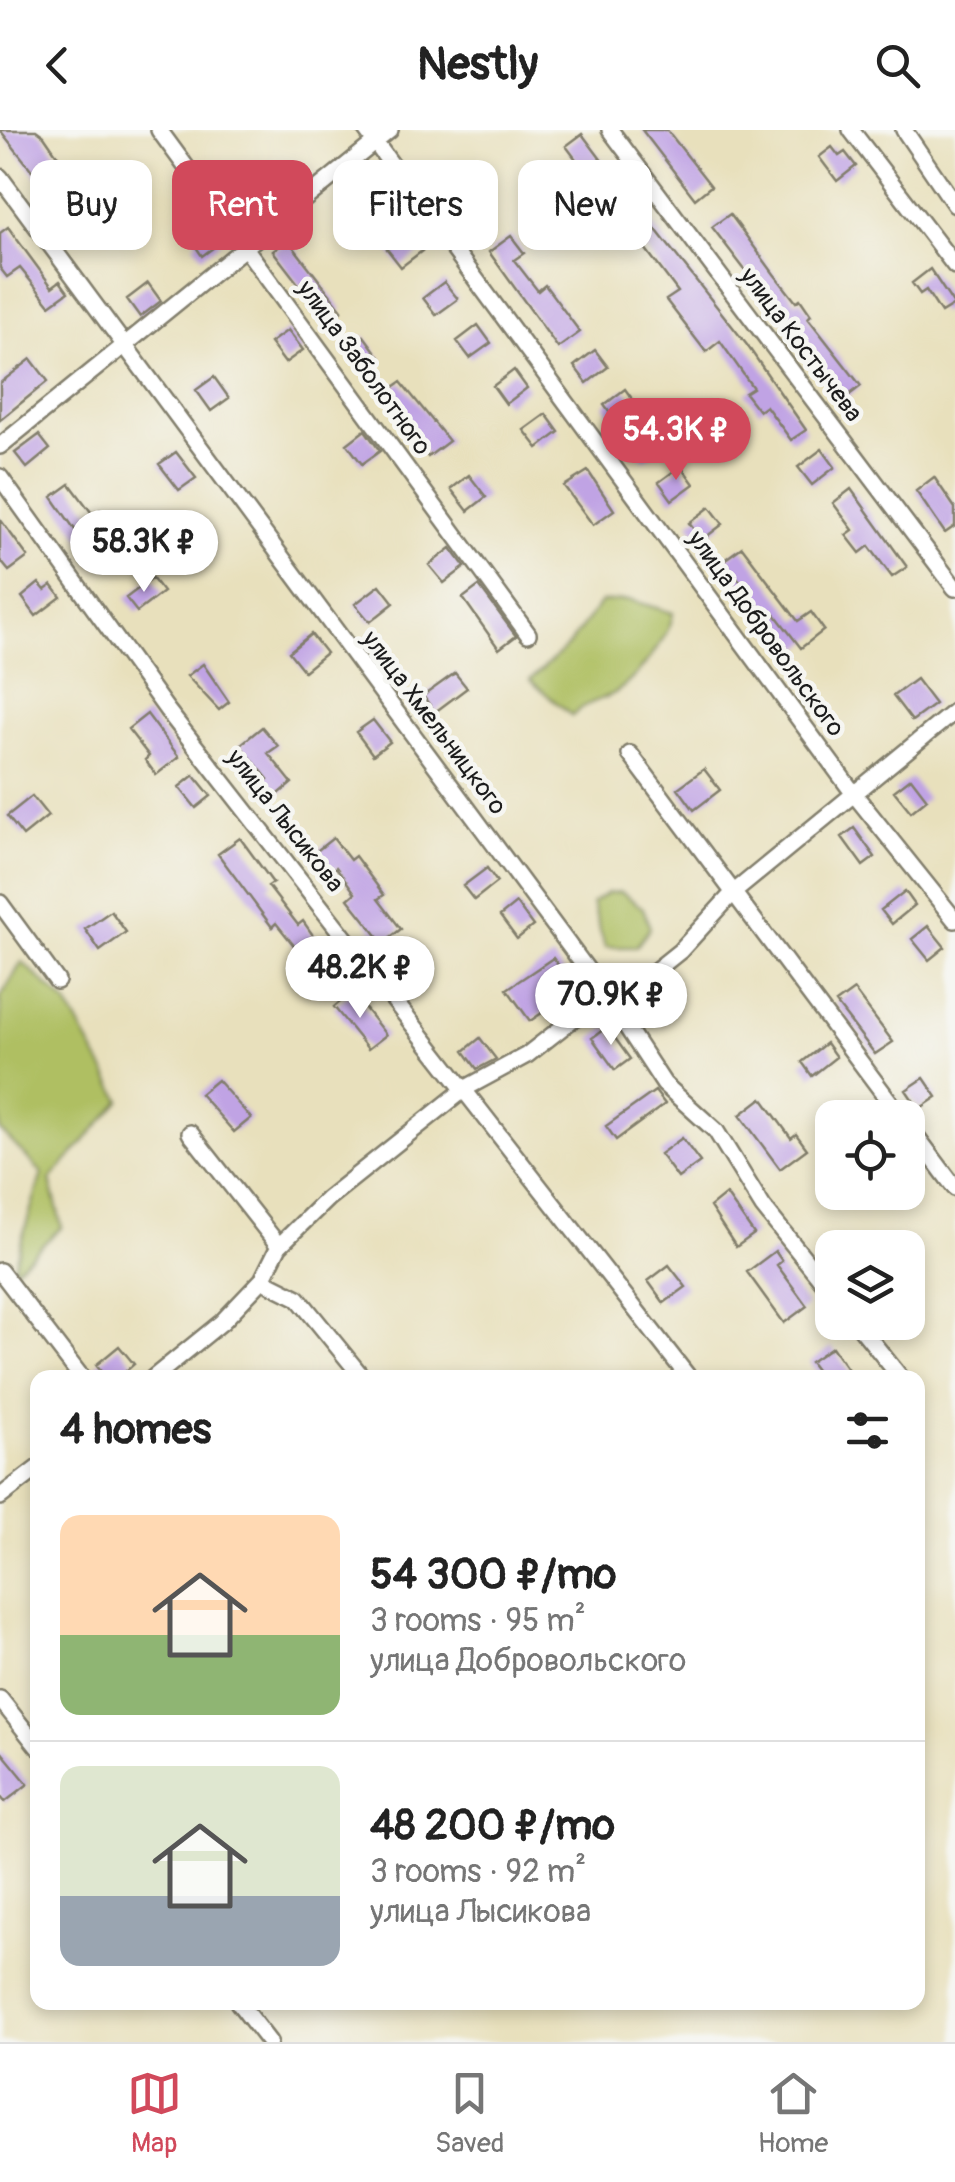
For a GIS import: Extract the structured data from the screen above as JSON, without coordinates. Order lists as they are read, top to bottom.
{
  "streets": {
    "street": [
      "улица Костычева",
      "улица Заболотного",
      "улица Добровольского",
      "улица Хмельницкого",
      "улица Лысикова"
    ]
  },
  "page": {
    "header": "Nestly",
    "chip": [
      "Buy",
      "Rent",
      "Filters",
      "New"
    ],
    "price": [
      "54.3K ₽",
      "58.3K ₽",
      "48.2K ₽",
      "70.9K ₽"
    ],
    "heading": "4 homes",
    "list": [
      {
        "name": "54 300 ₽/mo",
        "note": "3 rooms · 95 m² · улица Добровольского"
      },
      {
        "name": "48 200 ₽/mo",
        "note": "3 rooms · 92 m² · улица Лысикова"
      }
    ],
    "tabs": ["Map", "Saved", "Home"]
  }
}
